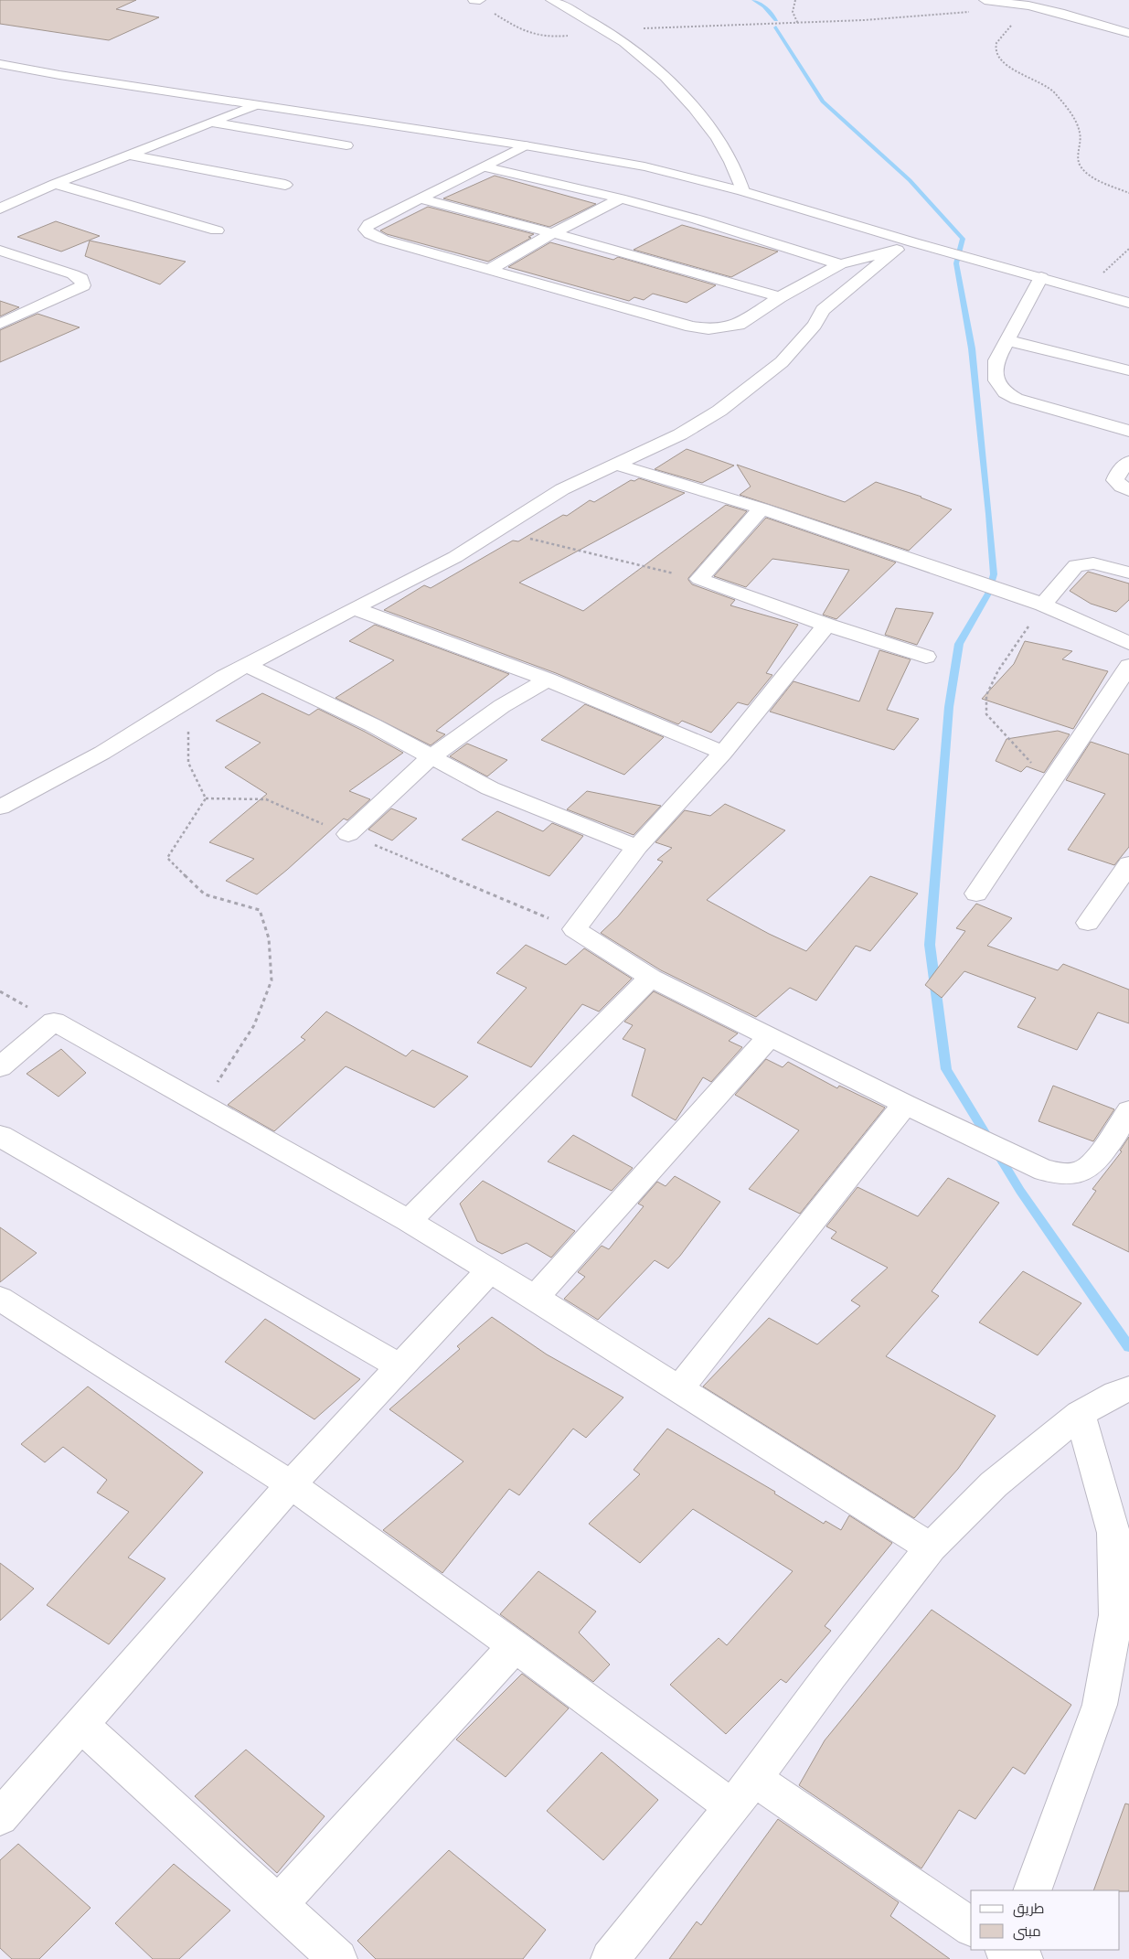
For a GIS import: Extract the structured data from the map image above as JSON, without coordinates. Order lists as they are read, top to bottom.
{
  "legend": ["طريق", "مبنى"]
}
